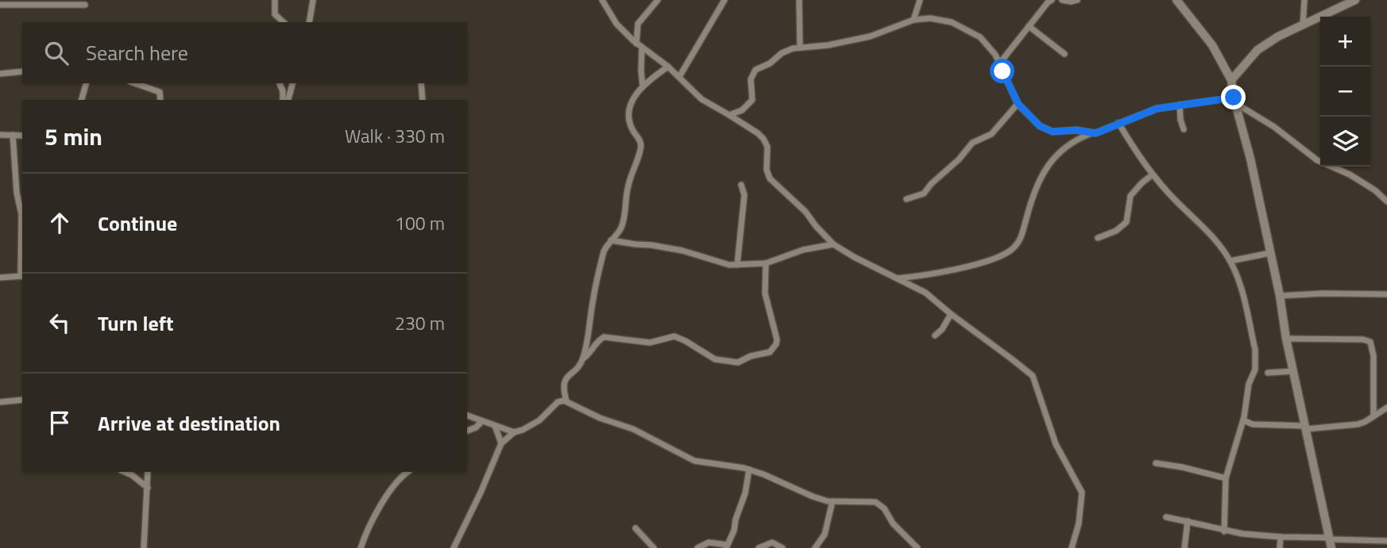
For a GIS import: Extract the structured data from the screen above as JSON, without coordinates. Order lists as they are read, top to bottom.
{
  "page": {
    "map_buttons": ["+", "−"],
    "search": "Search here",
    "heading": ["5 min", "Walk · 330 m"],
    "list": [
      ["Continue", "100 m"],
      ["Turn left", "230 m"],
      "Arrive at destination"
    ]
  }
}
